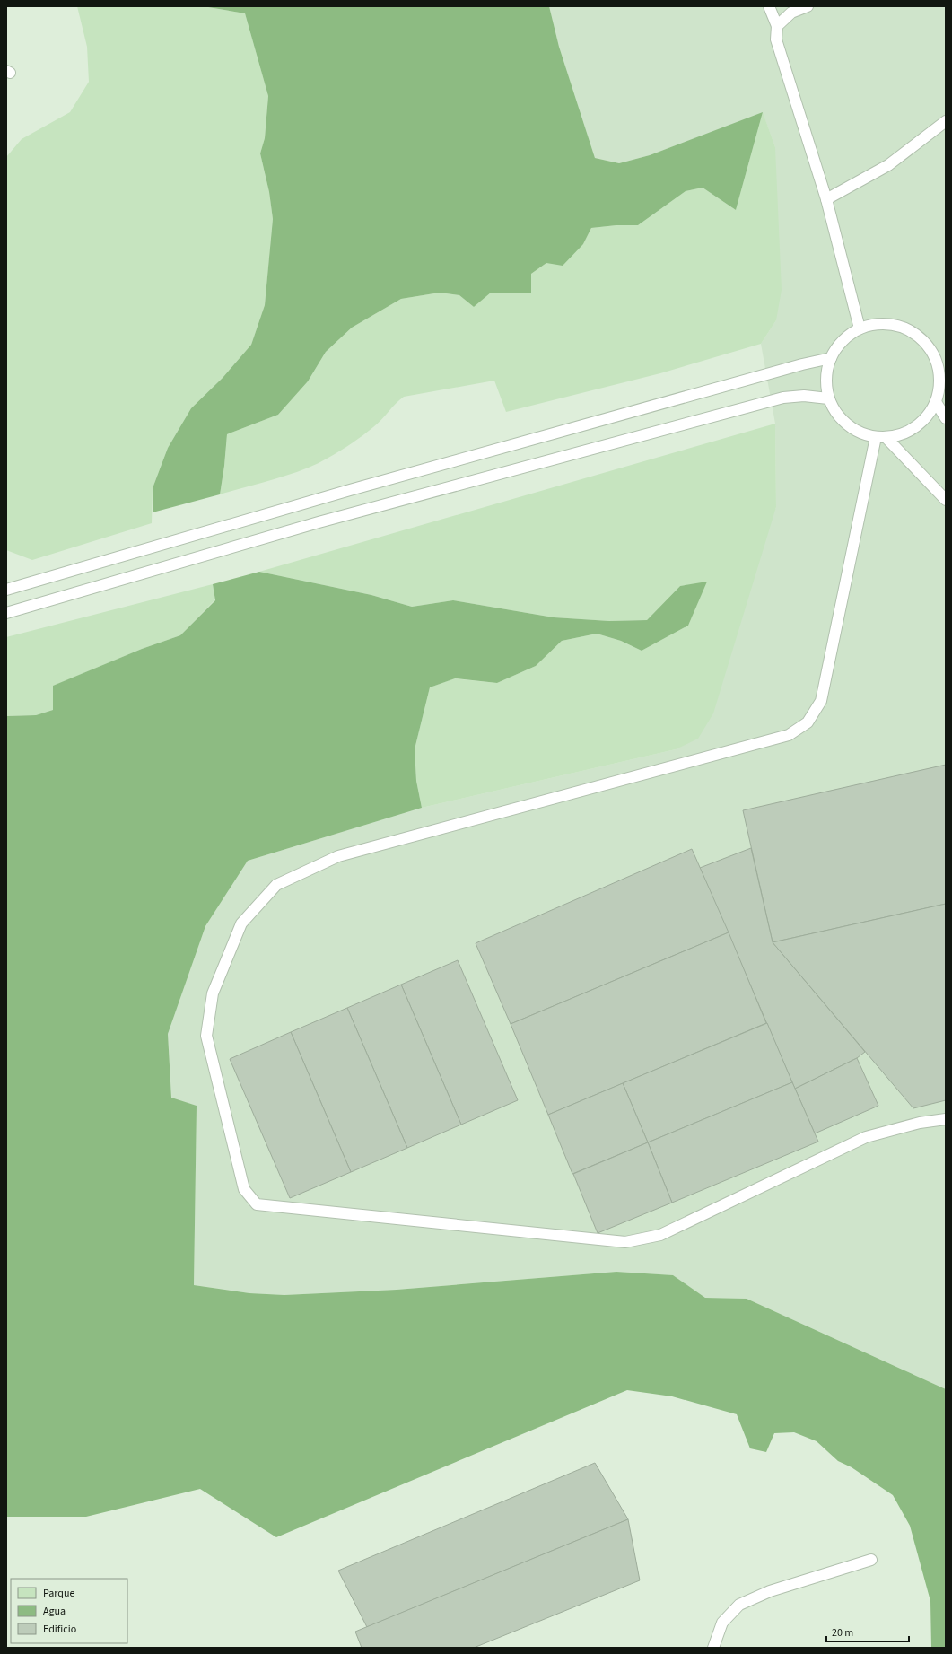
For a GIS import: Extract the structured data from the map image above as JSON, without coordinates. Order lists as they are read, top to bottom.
{
  "legend": ["Parque", "Agua", "Edificio"],
  "scale_bar": "20 m"
}
